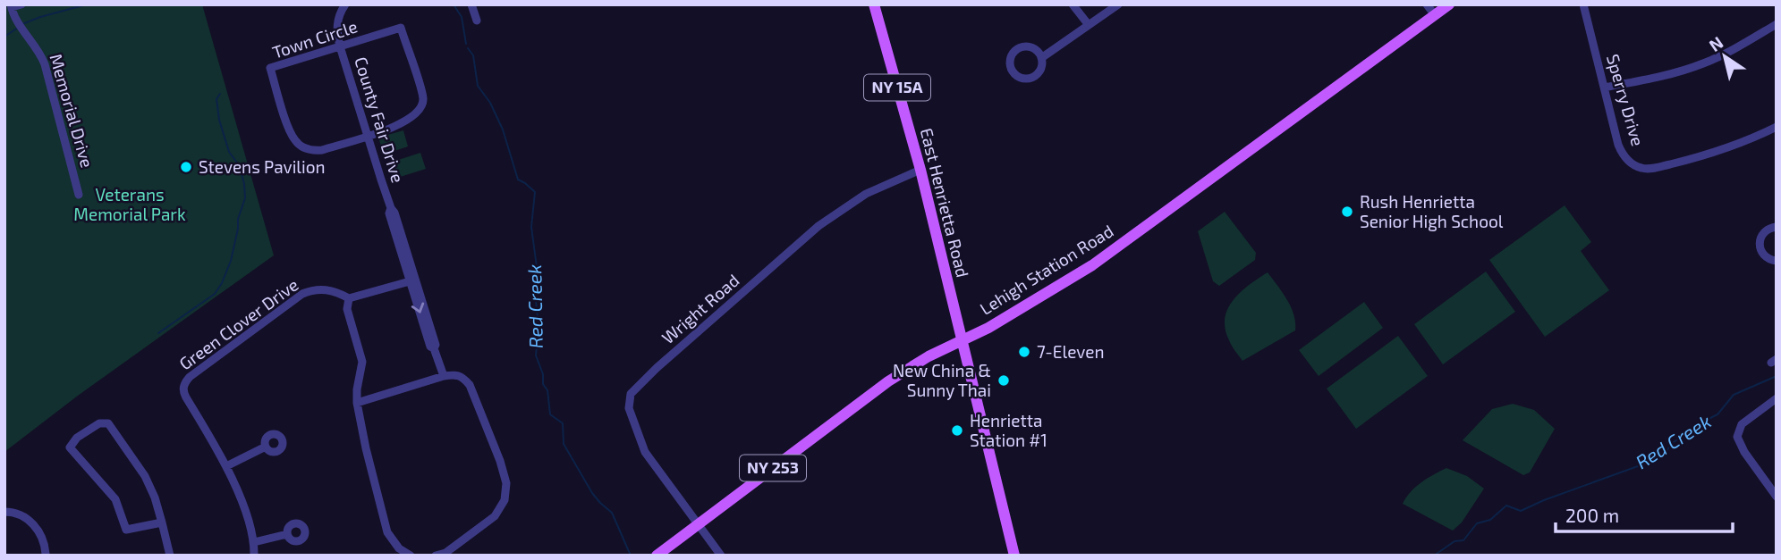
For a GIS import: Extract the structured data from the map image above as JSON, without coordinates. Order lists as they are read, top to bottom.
{
  "streets": {
    "main road": [
      "NY 15A",
      "East Henrietta Road",
      "Lehigh Station Road",
      "NY 253"
    ],
    "street": [
      "Town Circle",
      "Sperry Drive",
      "Memorial Drive",
      "County Fair Drive",
      "Wright Road",
      "Green Clover Drive"
    ]
  },
  "crossings": [
    ["Town Circle", "County Fair Drive"],
    ["East Henrietta Road", "Lehigh Station Road"],
    ["East Henrietta Road", "Wright Road"],
    ["Lehigh Station Road", "Wright Road"]
  ],
  "water": ["Red Creek"],
  "parks": ["Veterans Memorial Park"],
  "places": [
    "Stevens Pavilion",
    "Rush Henrietta Senior High School",
    "7-Eleven",
    "New China & Sunny Thai",
    "Henrietta Station #1"
  ],
  "scale_bar": "200 m",
  "north": "top left"
}
